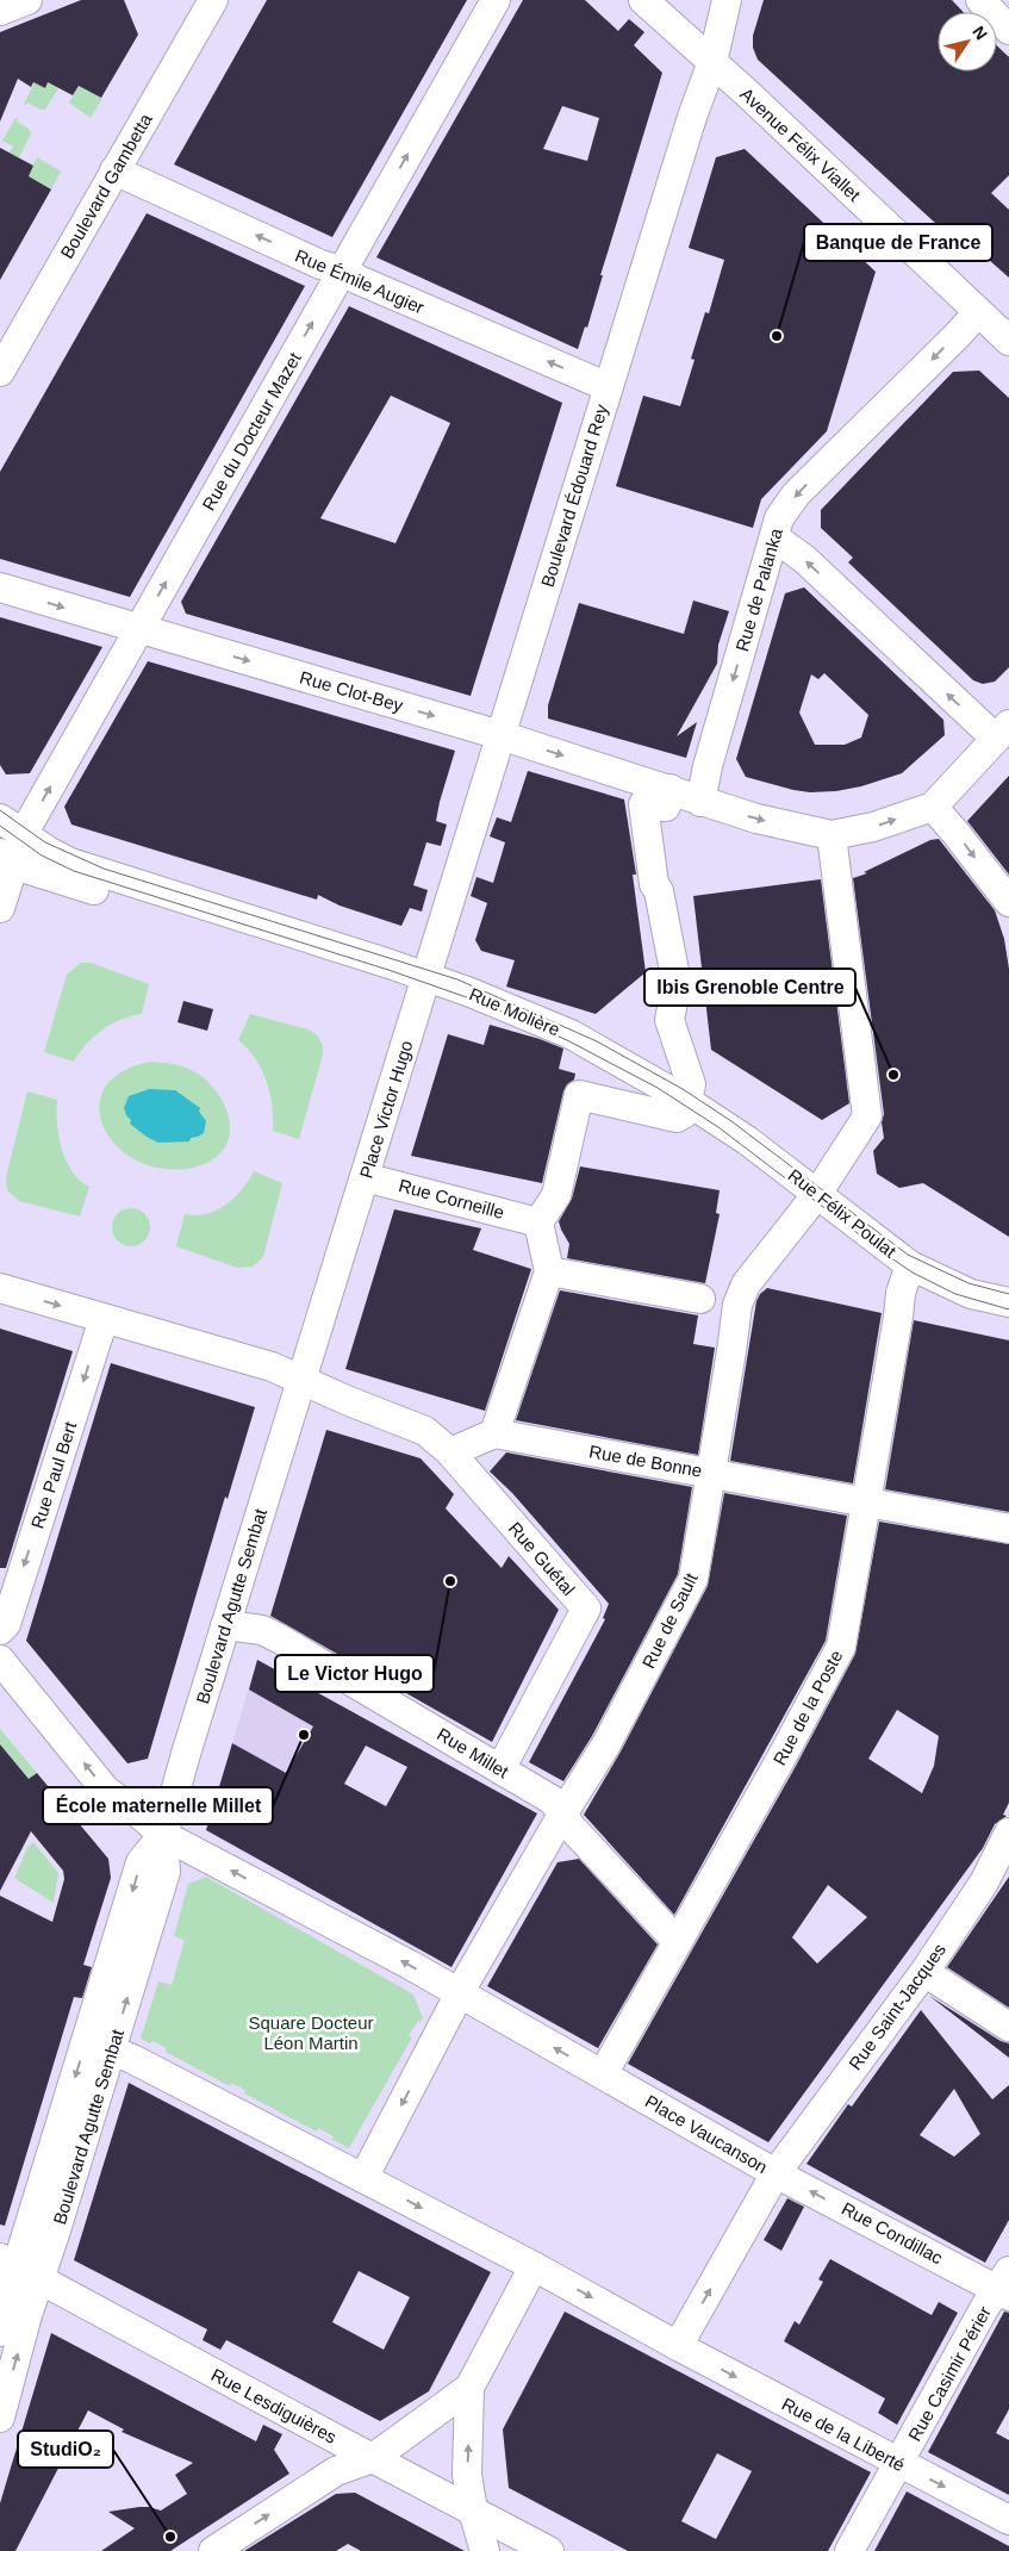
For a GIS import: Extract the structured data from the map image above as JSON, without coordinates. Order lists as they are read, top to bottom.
{
  "streets": {
    "street": [
      "Avenue Félix Viallet",
      "Boulevard Gambetta",
      "Rue Émile Augier",
      "Rue du Docteur Mazet",
      "Boulevard Édouard Rey",
      "Rue de Palanka",
      "Rue Clot-Bey",
      "Rue Molière",
      "Place Victor Hugo",
      "Rue Corneille",
      "Rue Félix Poulat",
      "Rue de Bonne",
      "Rue Paul Bert",
      "Rue Guétal",
      "Boulevard Agutte Sembat",
      "Rue de Sault",
      "Rue de la Poste",
      "Rue Millet",
      "Rue Saint-Jacques",
      "Place Vaucanson",
      "Rue Condillac",
      "Rue Casimir Périer",
      "Rue Lesdiguières",
      "Rue de la Liberté"
    ]
  },
  "crossings": [
    ["Avenue Félix Viallet", "Boulevard Édouard Rey"],
    ["Avenue Félix Viallet", "Rue de Palanka"],
    ["Boulevard Gambetta", "Rue Émile Augier"],
    ["Rue Émile Augier", "Rue du Docteur Mazet"],
    ["Rue Émile Augier", "Boulevard Édouard Rey"],
    ["Rue du Docteur Mazet", "Rue Clot-Bey"],
    ["Boulevard Édouard Rey", "Rue Clot-Bey"],
    ["Boulevard Édouard Rey", "Rue Molière"],
    ["Boulevard Édouard Rey", "Place Victor Hugo"],
    ["Rue de Palanka", "Rue Clot-Bey"],
    ["Rue Clot-Bey", "Rue de Sault"],
    ["Rue Molière", "Place Victor Hugo"],
    ["Rue Molière", "Rue Félix Poulat"],
    ["Place Victor Hugo", "Rue Corneille"],
    ["Place Victor Hugo", "Boulevard Agutte Sembat"],
    ["Rue Félix Poulat", "Rue de Sault"],
    ["Rue Félix Poulat", "Rue de la Poste"],
    ["Rue de Bonne", "Rue de Sault"],
    ["Rue de Bonne", "Rue de la Poste"],
    ["Rue Guétal", "Rue Millet"],
    ["Boulevard Agutte Sembat", "Rue Millet"],
    ["Boulevard Agutte Sembat", "Rue Lesdiguières"],
    ["Rue de Sault", "Rue Millet"],
    ["Rue de Sault", "Place Vaucanson"],
    ["Rue de la Poste", "Rue Millet"],
    ["Rue de la Poste", "Place Vaucanson"],
    ["Rue Saint-Jacques", "Place Vaucanson"],
    ["Rue Saint-Jacques", "Rue Condillac"],
    ["Place Vaucanson", "Rue Condillac"],
    ["Place Vaucanson", "Rue de la Liberté"],
    ["Rue Condillac", "Rue Casimir Périer"],
    ["Rue Casimir Périer", "Rue de la Liberté"]
  ],
  "one_way": [
    "Rue Émile Augier",
    "Rue du Docteur Mazet",
    "Rue de Palanka",
    "Rue Paul Bert",
    "Rue de la Liberté"
  ],
  "parks": ["Square Docteur Léon Martin"],
  "places": [
    "Banque de France",
    "Ibis Grenoble Centre",
    "Le Victor Hugo",
    "École maternelle Millet",
    "StudiO₂"
  ],
  "north": "top right"
}
